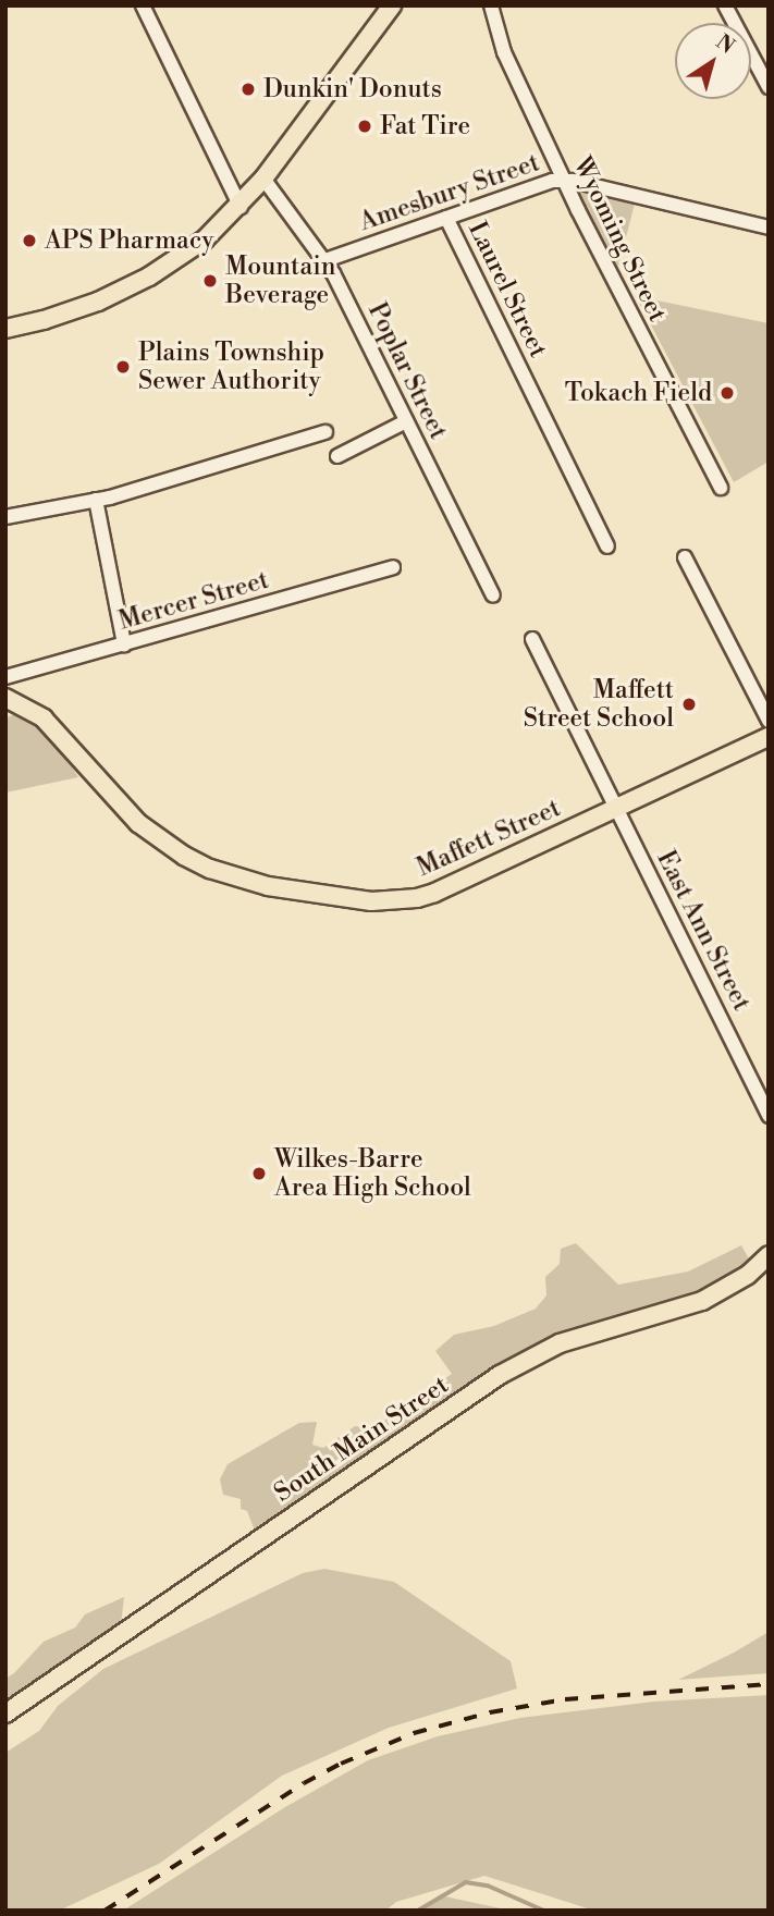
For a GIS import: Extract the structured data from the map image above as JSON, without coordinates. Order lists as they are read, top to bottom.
{
  "streets": {
    "main road": ["Maffett Street", "South Main Street"],
    "street": [
      "Amesbury Street",
      "Wyoming Street",
      "Laurel Street",
      "Poplar Street",
      "Mercer Street",
      "East Ann Street"
    ]
  },
  "crossings": [
    ["Amesbury Street", "Wyoming Street"],
    ["Amesbury Street", "Laurel Street"],
    ["Amesbury Street", "Poplar Street"],
    ["Maffett Street", "East Ann Street"]
  ],
  "places": [
    "Dunkin' Donuts",
    "Fat Tire",
    "APS Pharmacy",
    "Mountain Beverage",
    "Plains Township Sewer Authority",
    "Tokach Field",
    "Maffett Street School",
    "Wilkes-Barre Area High School"
  ],
  "north": "top right"
}
